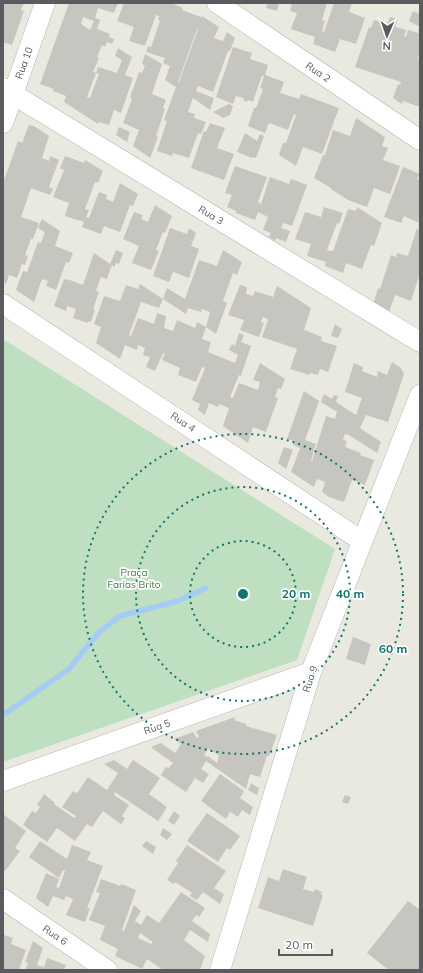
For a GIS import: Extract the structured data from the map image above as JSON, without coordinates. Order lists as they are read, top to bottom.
{
  "streets": {
    "street": [
      "Rua 10",
      "Rua 2",
      "Rua 3",
      "Rua 4",
      "Rua 9",
      "Rua 5",
      "Rua 6"
    ]
  },
  "crossings": [
    ["Rua 10", "Rua 3"],
    ["Rua 4", "Rua 9"],
    ["Rua 9", "Rua 5"]
  ],
  "parks": ["Praça Farias Brito"],
  "scale_bar": "20 m",
  "north": "bottom",
  "rings": ["20 m", "40 m", "60 m"]
}
